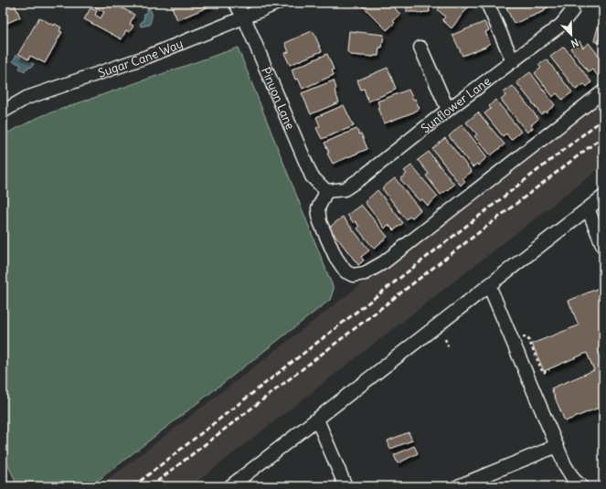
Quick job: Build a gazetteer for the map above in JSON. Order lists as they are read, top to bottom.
{
  "streets": {
    "street": ["Sugar Cane Way", "Pinyon Lane", "Sunflower Lane"]
  },
  "crossings": [
    ["Sugar Cane Way", "Pinyon Lane"],
    ["Pinyon Lane", "Sunflower Lane"]
  ],
  "north": "bottom right"
}
